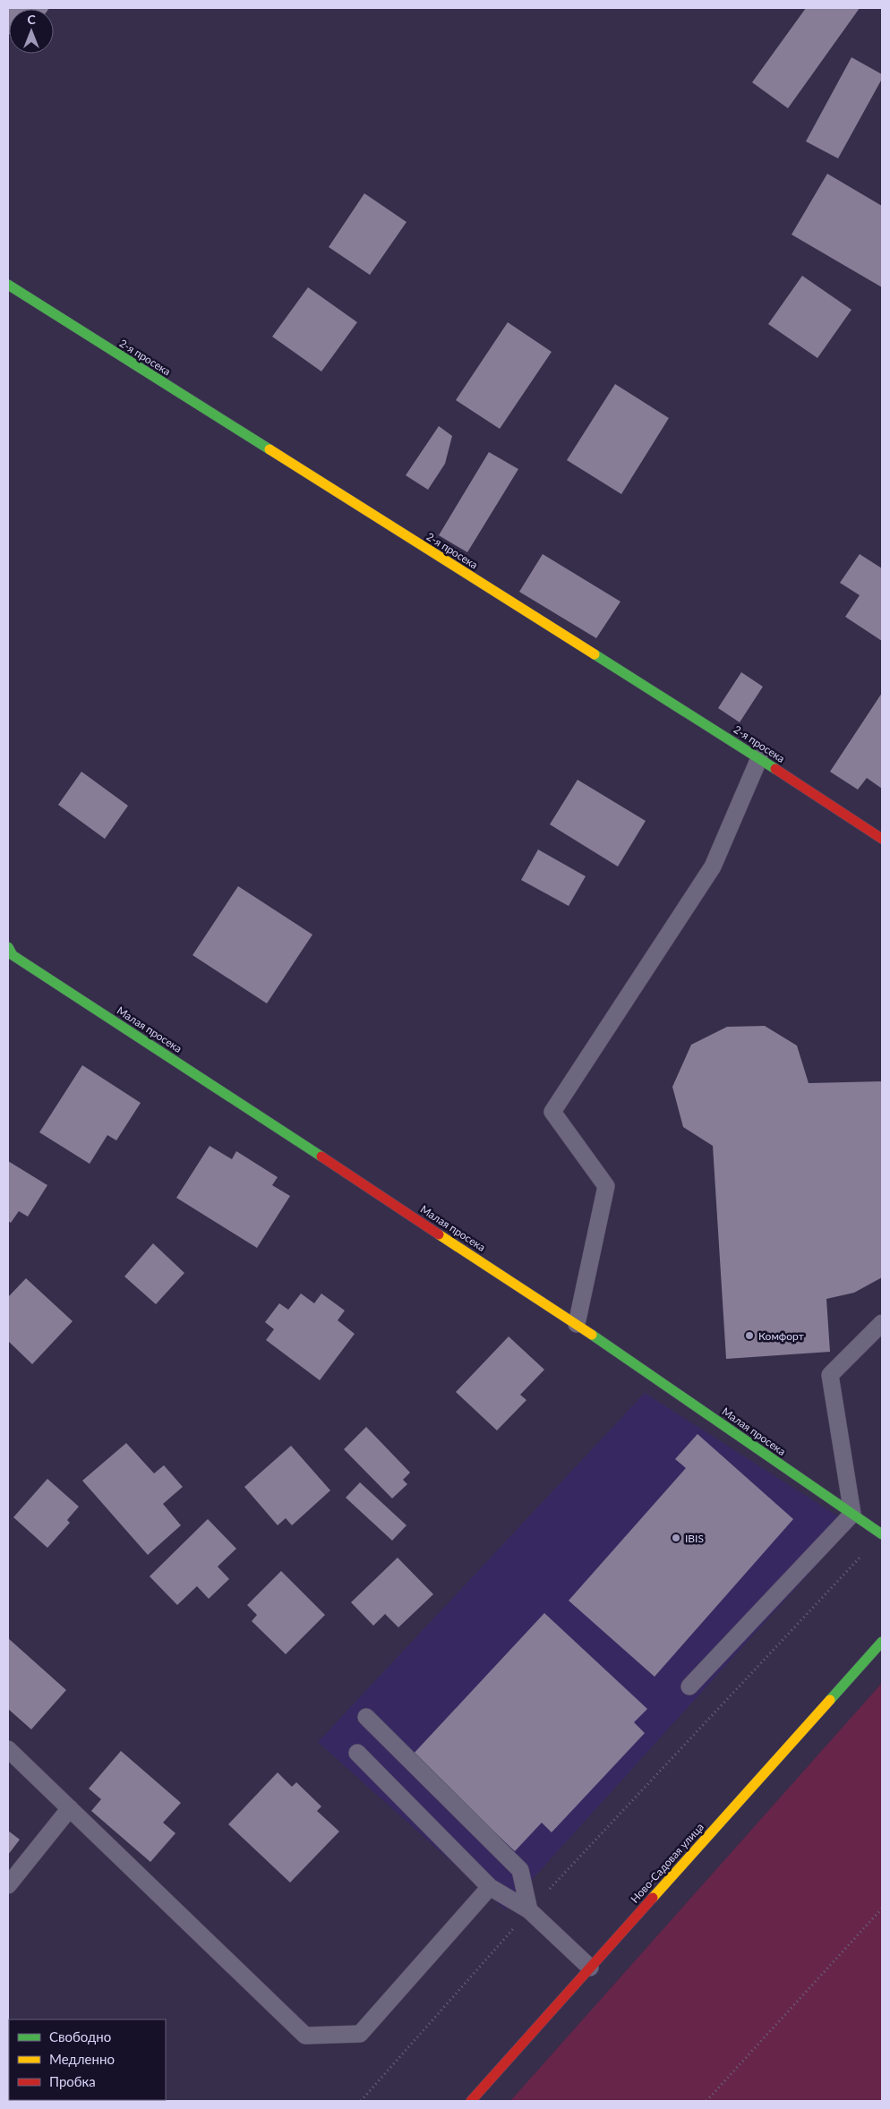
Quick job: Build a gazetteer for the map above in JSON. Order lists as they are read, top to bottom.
{
  "streets": {
    "street": ["2-я просека", "Малая просека", "Ново-Садовая улица"]
  },
  "places": ["Комфорт", "IBIS"],
  "legend": ["Свободно", "Медленно", "Пробка"],
  "north": "top"
}
